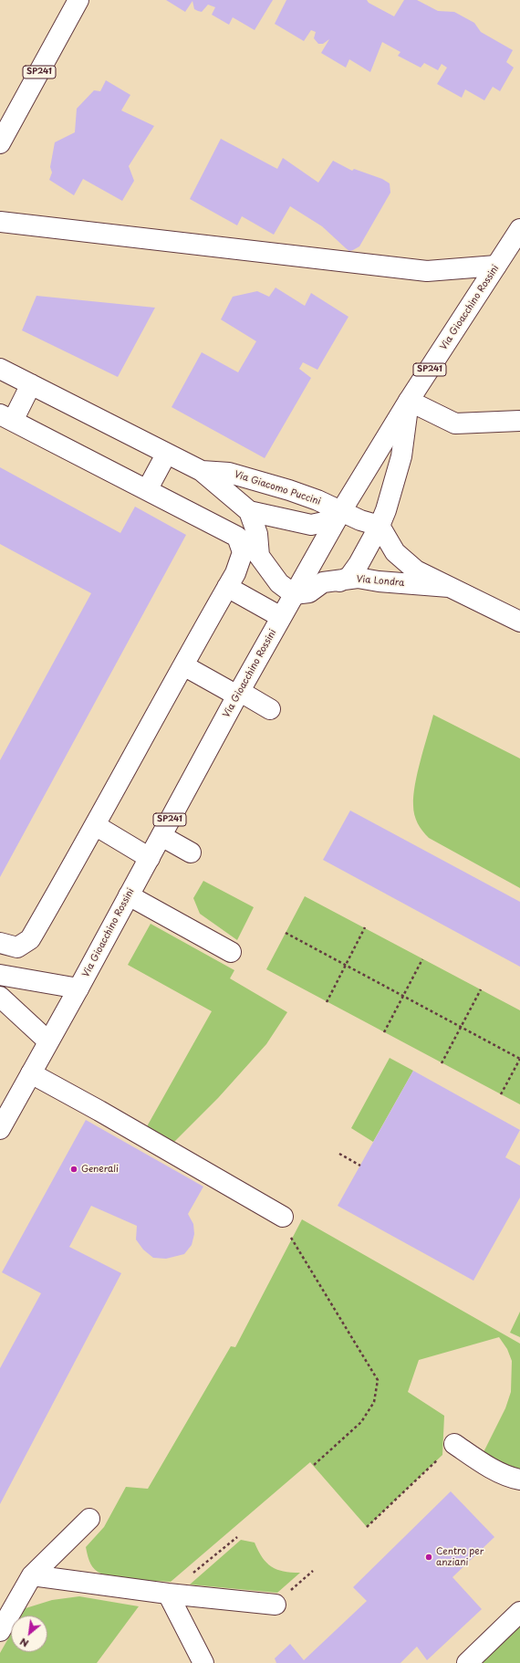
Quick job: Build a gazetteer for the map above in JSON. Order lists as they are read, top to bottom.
{
  "streets": {
    "street": [
      "SP241",
      "Via Gioacchino Rossini",
      "Via Giacomo Puccini",
      "Via Londra"
    ]
  },
  "crossings": [
    ["Via Gioacchino Rossini", "Via Giacomo Puccini"],
    ["Via Gioacchino Rossini", "Via Londra"],
    ["Via Giacomo Puccini", "Via Londra"]
  ],
  "places": ["Generali", "Centro per anziani"],
  "north": "bottom left"
}
